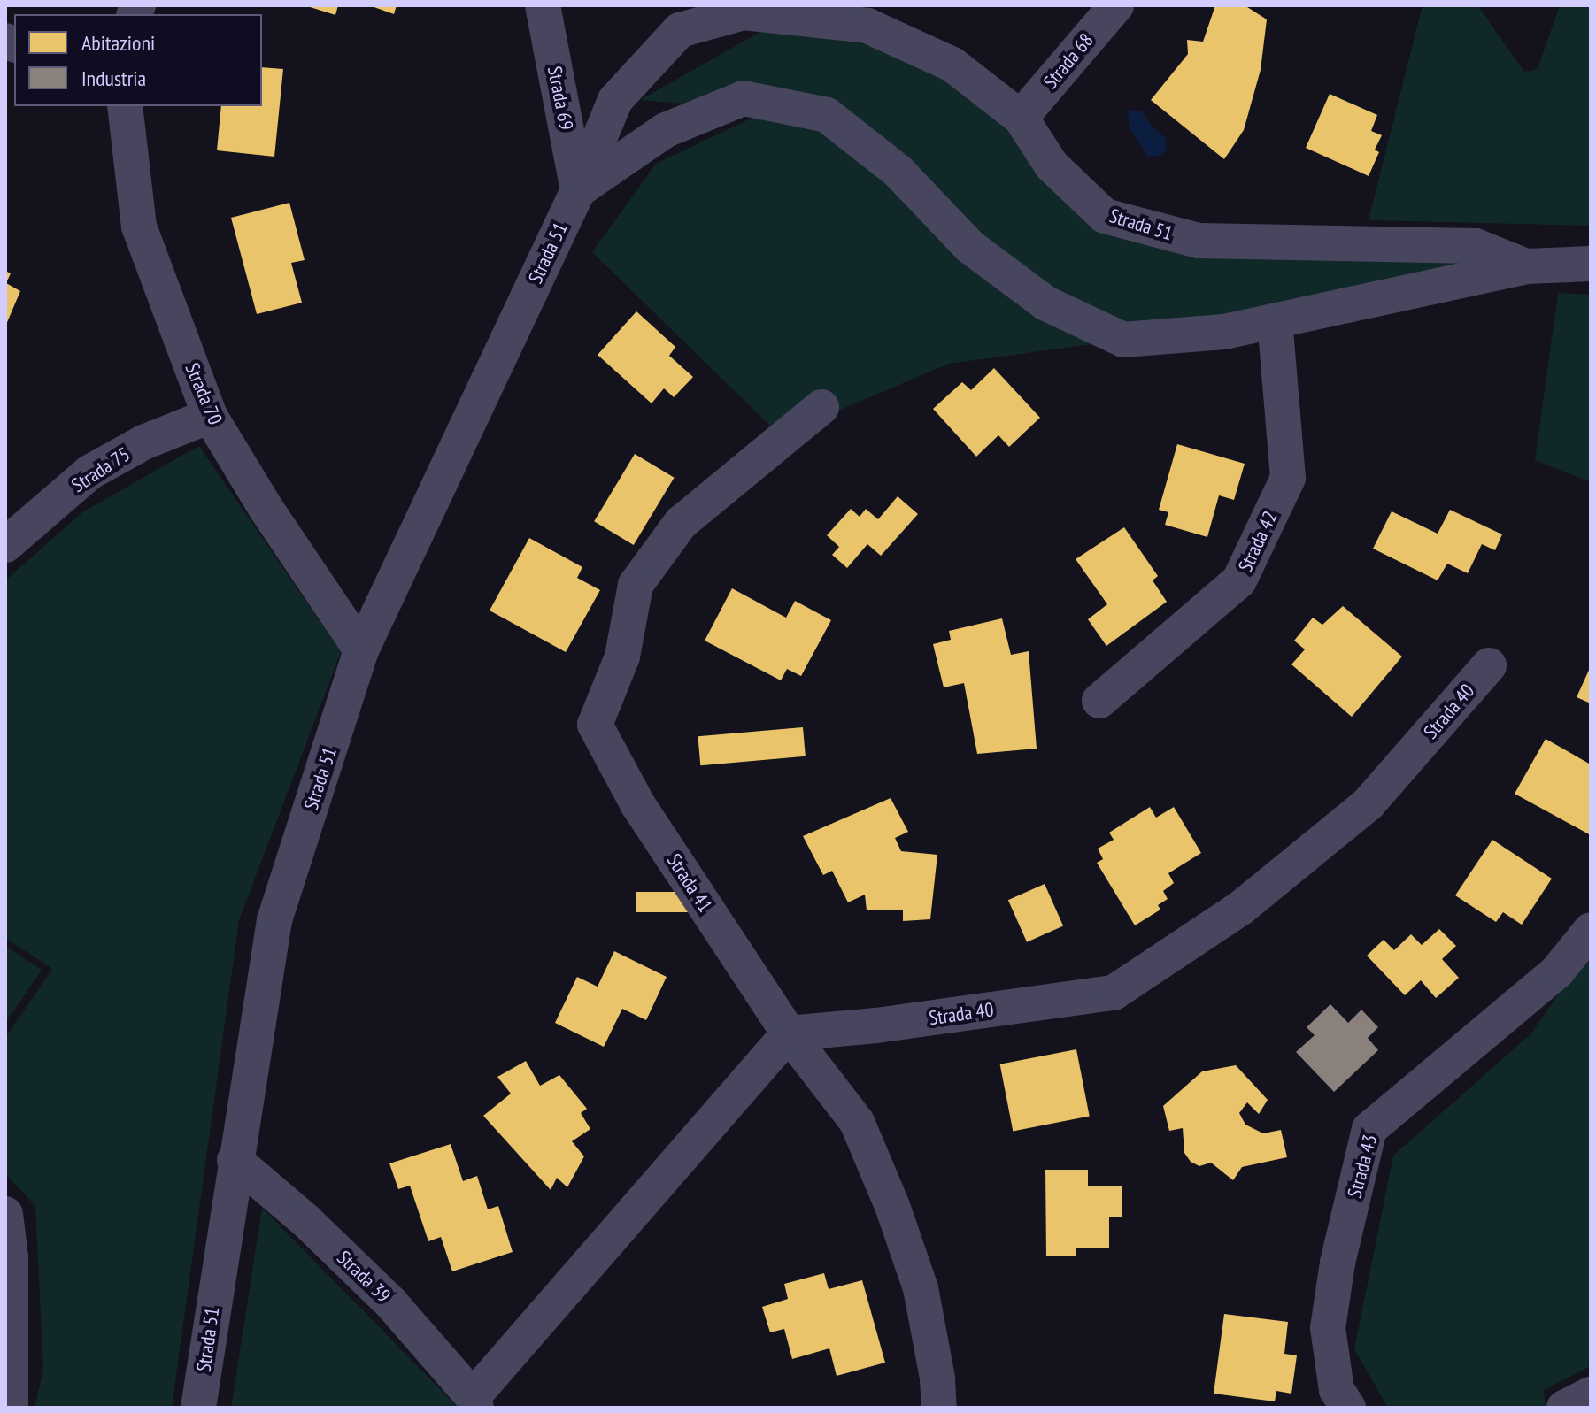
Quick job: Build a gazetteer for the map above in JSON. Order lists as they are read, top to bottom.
{
  "streets": {
    "street": [
      "Strada 68",
      "Strada 69",
      "Strada 51",
      "Strada 70",
      "Strada 75",
      "Strada 42",
      "Strada 40",
      "Strada 41",
      "Strada 43",
      "Strada 39"
    ]
  },
  "crossings": [
    ["Strada 68", "Strada 51"],
    ["Strada 69", "Strada 51"],
    ["Strada 51", "Strada 70"],
    ["Strada 51", "Strada 42"],
    ["Strada 51", "Strada 39"],
    ["Strada 70", "Strada 75"],
    ["Strada 40", "Strada 41"]
  ],
  "legend": ["Abitazioni", "Industria"]
}
